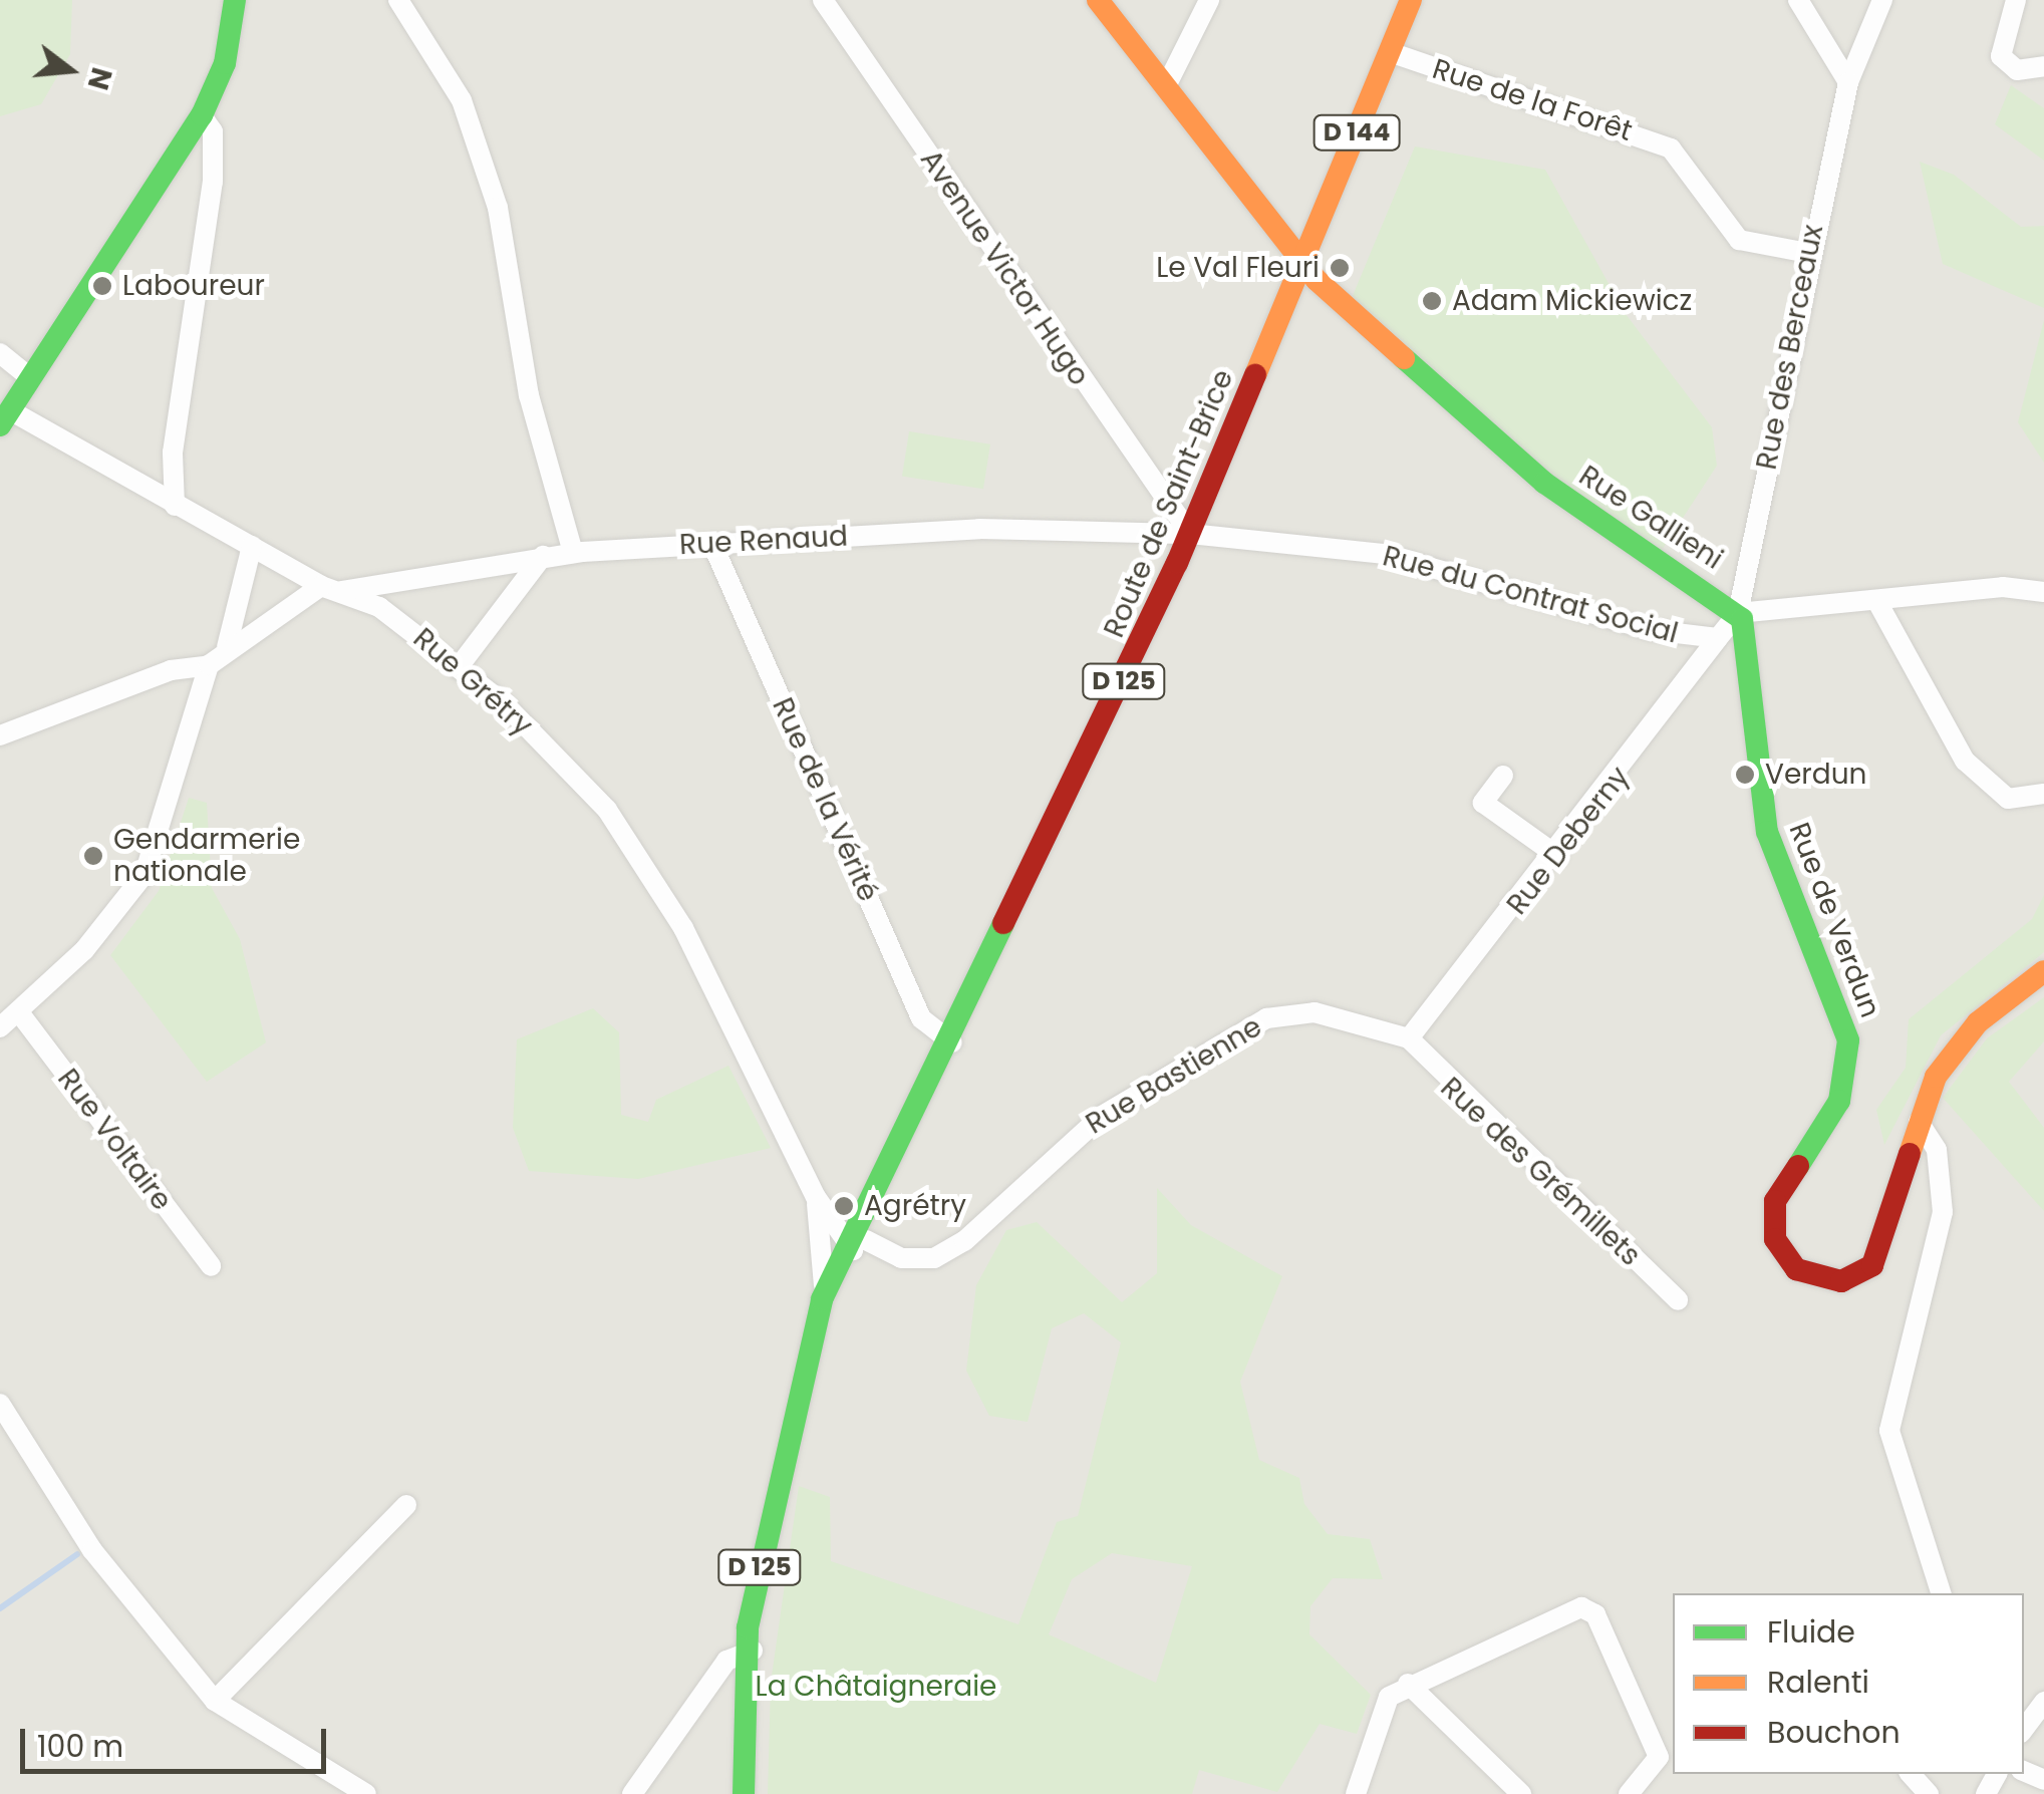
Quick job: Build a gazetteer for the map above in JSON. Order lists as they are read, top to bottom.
{
  "streets": {
    "main road": [
      "D 144",
      "Route de Saint-Brice",
      "Rue Gallieni",
      "D 125",
      "Rue de Verdun"
    ],
    "street": [
      "Rue de la Forêt",
      "Avenue Victor Hugo",
      "Rue des Berceaux",
      "Rue Renaud",
      "Rue du Contrat Social",
      "Rue Grétry",
      "Rue de la Vérité",
      "Rue Deberny",
      "Rue Bastienne",
      "Rue Voltaire",
      "Rue des Grémillets"
    ]
  },
  "crossings": [
    ["Rue de la Forêt", "D 144"],
    ["Rue de la Forêt", "Rue des Berceaux"],
    ["D 144", "Route de Saint-Brice"],
    ["D 144", "Rue Gallieni"],
    ["Avenue Victor Hugo", "Route de Saint-Brice"],
    ["Avenue Victor Hugo", "Rue Renaud"],
    ["Avenue Victor Hugo", "Rue du Contrat Social"],
    ["Rue des Berceaux", "Rue Gallieni"],
    ["Rue des Berceaux", "Rue du Contrat Social"],
    ["Rue des Berceaux", "Rue de Verdun"],
    ["Route de Saint-Brice", "Rue Gallieni"],
    ["Route de Saint-Brice", "Rue Renaud"],
    ["Route de Saint-Brice", "Rue du Contrat Social"],
    ["Route de Saint-Brice", "Rue Grétry"],
    ["Route de Saint-Brice", "Rue de la Vérité"],
    ["Route de Saint-Brice", "Rue Bastienne"],
    ["Rue Gallieni", "Rue du Contrat Social"],
    ["Rue Gallieni", "Rue de Verdun"],
    ["Rue Renaud", "Rue du Contrat Social"],
    ["Rue Renaud", "Rue Grétry"],
    ["Rue Renaud", "Rue de la Vérité"],
    ["Rue du Contrat Social", "Rue Deberny"],
    ["Rue du Contrat Social", "Rue de Verdun"],
    ["Rue Grétry", "Rue Bastienne"],
    ["Rue Deberny", "Rue Bastienne"],
    ["Rue Deberny", "Rue des Grémillets"],
    ["Rue Bastienne", "Rue des Grémillets"]
  ],
  "parks": ["La Châtaigneraie"],
  "places": [
    "Le Val Fleuri",
    "Laboureur",
    "Adam Mickiewicz",
    "Verdun",
    "Gendarmerie nationale",
    "Agrétry"
  ],
  "legend": ["Fluide", "Ralenti", "Bouchon"],
  "scale_bar": "100 m",
  "north": "right"
}
